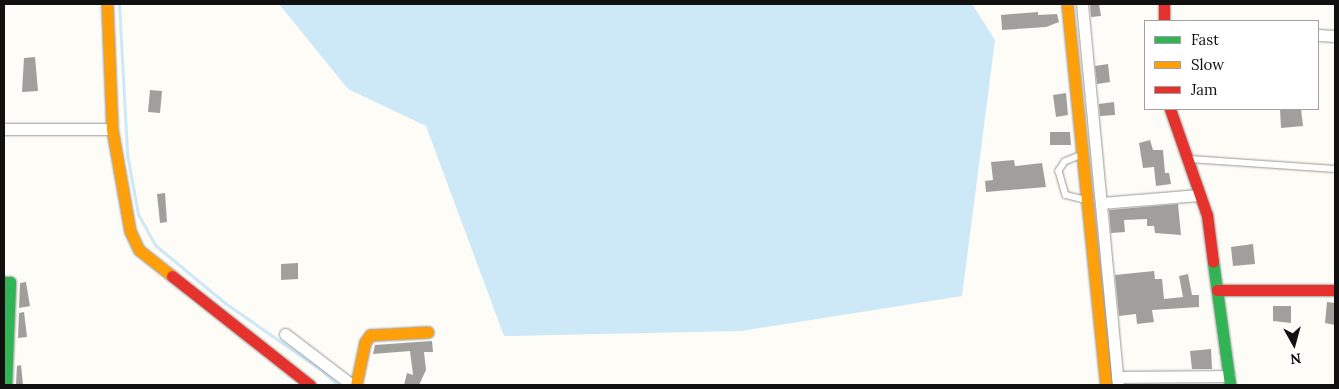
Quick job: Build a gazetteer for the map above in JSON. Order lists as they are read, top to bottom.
{
  "legend": ["Fast", "Slow", "Jam"],
  "north": "bottom"
}
